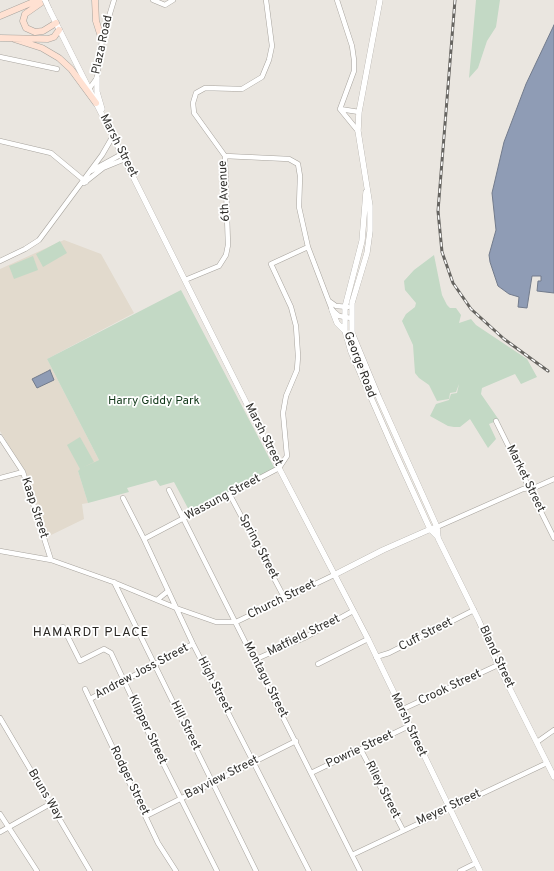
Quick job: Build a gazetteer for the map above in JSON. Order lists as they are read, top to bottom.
{
  "streets": {
    "street": [
      "Plaza Road",
      "Marsh Street",
      "6th Avenue",
      "George Road",
      "Market Street",
      "Wassung Street",
      "Kaap Street",
      "Spring Street",
      "Church Street",
      "Cuff Street",
      "Matfield Street",
      "Bland Street",
      "Andrew Joss Street",
      "Montagu Street",
      "High Street",
      "Crook Street",
      "Hill Street",
      "Klipper Street",
      "Powrie Street",
      "Bayview Street",
      "Rodger Street",
      "Riley Street",
      "Bruns Way",
      "Meyer Street"
    ]
  },
  "crossings": [
    ["Plaza Road", "Marsh Street"],
    ["Marsh Street", "6th Avenue"],
    ["Marsh Street", "Wassung Street"],
    ["Marsh Street", "Church Street"],
    ["Marsh Street", "Cuff Street"],
    ["Marsh Street", "Matfield Street"],
    ["Marsh Street", "Crook Street"],
    ["Marsh Street", "Powrie Street"],
    ["Marsh Street", "Meyer Street"],
    ["George Road", "Church Street"],
    ["George Road", "Bland Street"],
    ["Market Street", "Church Street"],
    ["Wassung Street", "Spring Street"],
    ["Wassung Street", "Montagu Street"],
    ["Wassung Street", "High Street"],
    ["Kaap Street", "Church Street"],
    ["Spring Street", "Church Street"],
    ["Church Street", "Bland Street"],
    ["Church Street", "Montagu Street"],
    ["Church Street", "High Street"],
    ["Church Street", "Hill Street"],
    ["Cuff Street", "Bland Street"],
    ["Matfield Street", "Montagu Street"],
    ["Bland Street", "Crook Street"],
    ["Bland Street", "Meyer Street"],
    ["Andrew Joss Street", "High Street"],
    ["Andrew Joss Street", "Hill Street"],
    ["Andrew Joss Street", "Klipper Street"],
    ["Andrew Joss Street", "Rodger Street"],
    ["Montagu Street", "Powrie Street"],
    ["Montagu Street", "Bayview Street"],
    ["Montagu Street", "Meyer Street"],
    ["High Street", "Bayview Street"],
    ["Hill Street", "Bayview Street"],
    ["Klipper Street", "Bayview Street"],
    ["Powrie Street", "Riley Street"],
    ["Bayview Street", "Rodger Street"],
    ["Riley Street", "Meyer Street"]
  ],
  "districts": ["HAMARDT PLACE"],
  "parks": ["Harry Giddy Park"]
}
